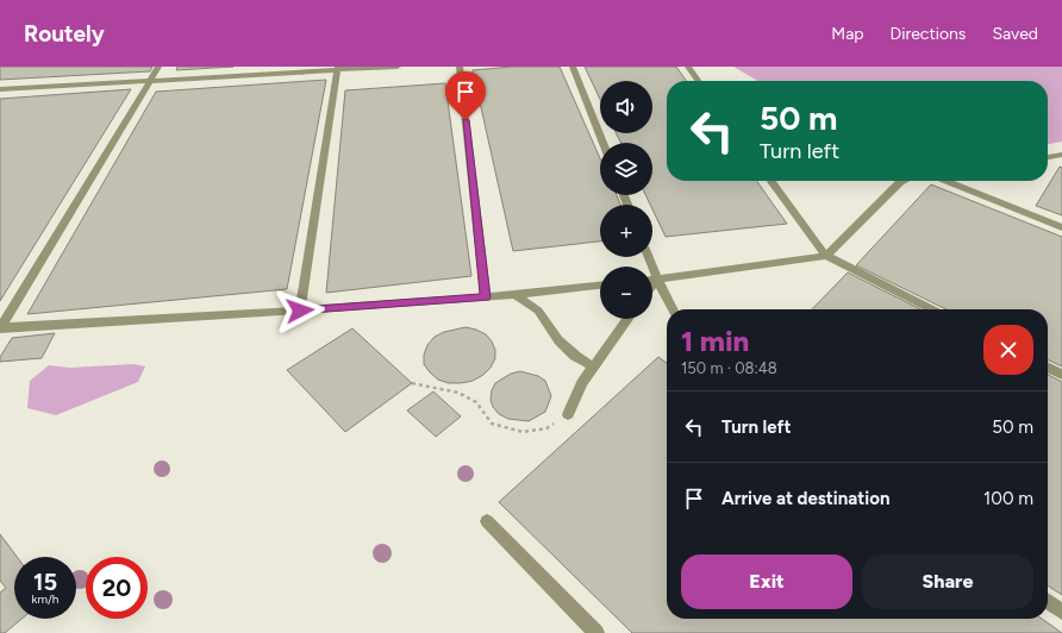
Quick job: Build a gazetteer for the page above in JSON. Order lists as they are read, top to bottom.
{
  "page": {
    "header": "Routely",
    "nav": ["Map", "Directions", "Saved"],
    "map_buttons": ["+", "−"],
    "turn": ["50 m", "Turn left"],
    "heading": ["1 min", "150 m · 08:48"],
    "list": [
      {
        "name": "Turn left",
        "value": "50 m"
      },
      {
        "name": "Arrive at destination",
        "value": "100 m"
      }
    ],
    "buttons": ["Exit", "Share"],
    "speed": "15 km/h",
    "limit": "20"
  }
}
